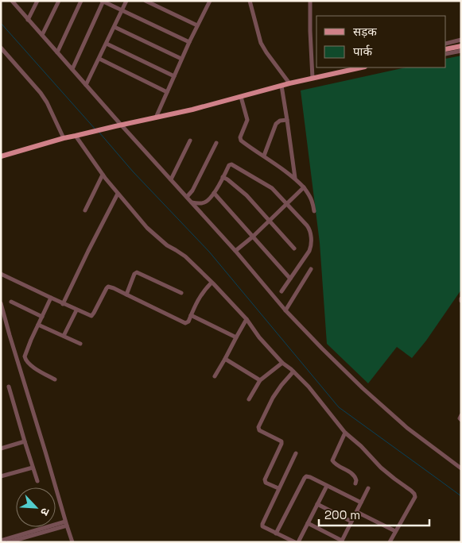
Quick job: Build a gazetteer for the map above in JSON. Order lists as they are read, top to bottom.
{
  "legend": ["सड़क", "पार्क"],
  "scale_bar": "200 m",
  "north": "bottom right"
}
